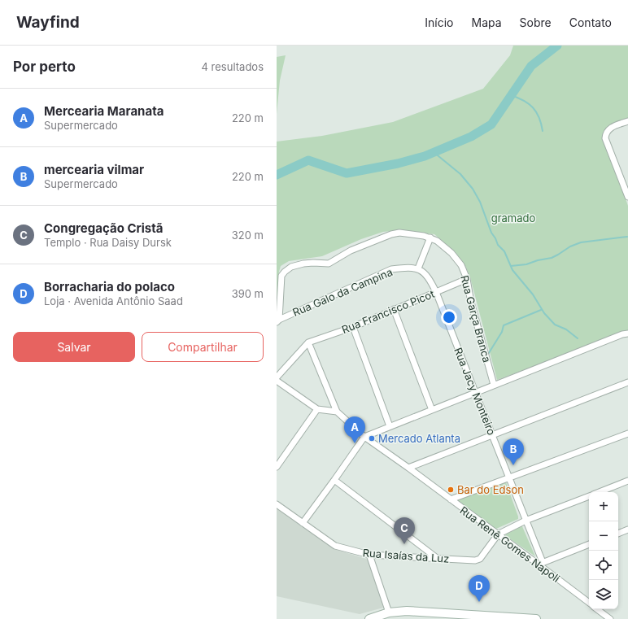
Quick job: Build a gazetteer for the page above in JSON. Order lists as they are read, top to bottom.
{
  "streets": {
    "street": [
      "Rua Galo da Campina",
      "Rua Francisco Picot",
      "Rua Garça Branca",
      "Rua Jacy Monteiro",
      "Rua Renê Gomes Napoli",
      "Rua Isaías da Luz"
    ]
  },
  "crossings": [
    ["Rua Galo da Campina", "Rua Garça Branca"],
    ["Rua Francisco Picot", "Rua Garça Branca"],
    ["Rua Francisco Picot", "Rua Jacy Monteiro"],
    ["Rua Francisco Picot", "Rua Renê Gomes Napoli"],
    ["Rua Jacy Monteiro", "Rua Renê Gomes Napoli"],
    ["Rua Renê Gomes Napoli", "Rua Isaías da Luz"]
  ],
  "parks": ["gramado"],
  "places": ["Mercado Atlanta", "Bar do Edson"],
  "page": {
    "header": "Wayfind",
    "nav": [
      "Início",
      "Mapa",
      "Sobre",
      "Contato"
    ],
    "heading": ["Por perto", "4 resultados"],
    "list": [
      {
        "mark": "A",
        "name": "Mercearia Maranata",
        "note": "Supermercado",
        "value": "220 m"
      },
      {
        "mark": "B",
        "name": "mercearia vilmar",
        "note": "Supermercado",
        "value": "220 m"
      },
      {
        "mark": "C",
        "name": "Congregação Cristã",
        "note": "Templo · Rua Daisy Dursk",
        "value": "320 m"
      },
      {
        "mark": "D",
        "name": "Borracharia do polaco",
        "note": "Loja · Avenida Antônio Saad",
        "value": "390 m"
      }
    ],
    "buttons": ["Salvar", "Compartilhar"],
    "pins": [
      "A",
      "B",
      "C",
      "D"
    ],
    "map_buttons": ["+", "−"]
  }
}
